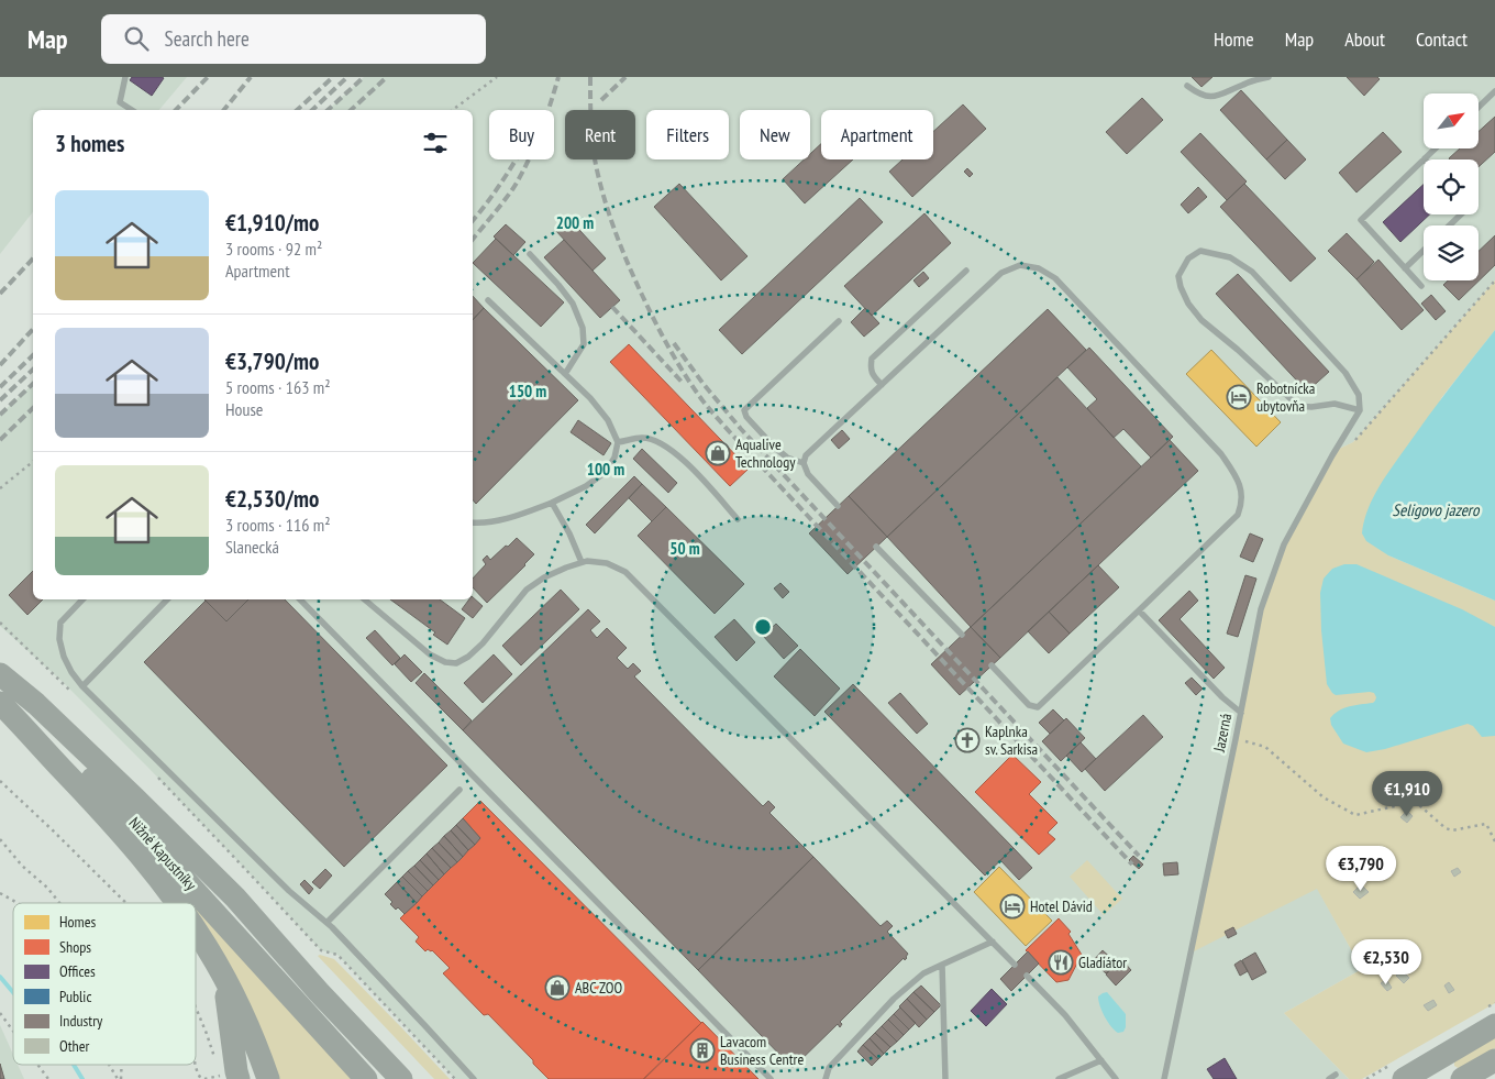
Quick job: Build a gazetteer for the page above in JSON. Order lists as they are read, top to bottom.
{
  "streets": {
    "highway": ["Nižné Kapustníky"],
    "lane": ["Jazerná"]
  },
  "water": ["Seligovo jazero"],
  "places": {
    "hotel": ["Robotnícka ubytovňa", "Hotel Dávid"],
    "shop": ["Aqualive Technology", "ABC ZOO"],
    "church": ["Kaplnka sv. Sarkisa"],
    "restaurant": ["Gladiátor"],
    "building": ["Lavacom Business Centre"]
  },
  "legend": [
    "Homes",
    "Shops",
    "Offices",
    "Public",
    "Industry",
    "Other"
  ],
  "north": "top right",
  "page": {
    "header": "Map",
    "search": "Search here",
    "nav": [
      "Home",
      "Map",
      "About",
      "Contact"
    ],
    "chip": [
      "Buy",
      "Rent",
      "Filters",
      "New",
      "Apartment"
    ],
    "heading": "3 homes",
    "list": [
      {
        "name": "€1,910/mo",
        "note": "3 rooms · 92 m² · Apartment"
      },
      {
        "name": "€3,790/mo",
        "note": "5 rooms · 163 m² · House"
      },
      {
        "name": "€2,530/mo",
        "note": "3 rooms · 116 m² · Slanecká"
      }
    ],
    "price": ["€1,910", "€3,790", "€2,530"]
  },
  "rings": [
    "200 m",
    "150 m",
    "100 m",
    "50 m"
  ]
}
